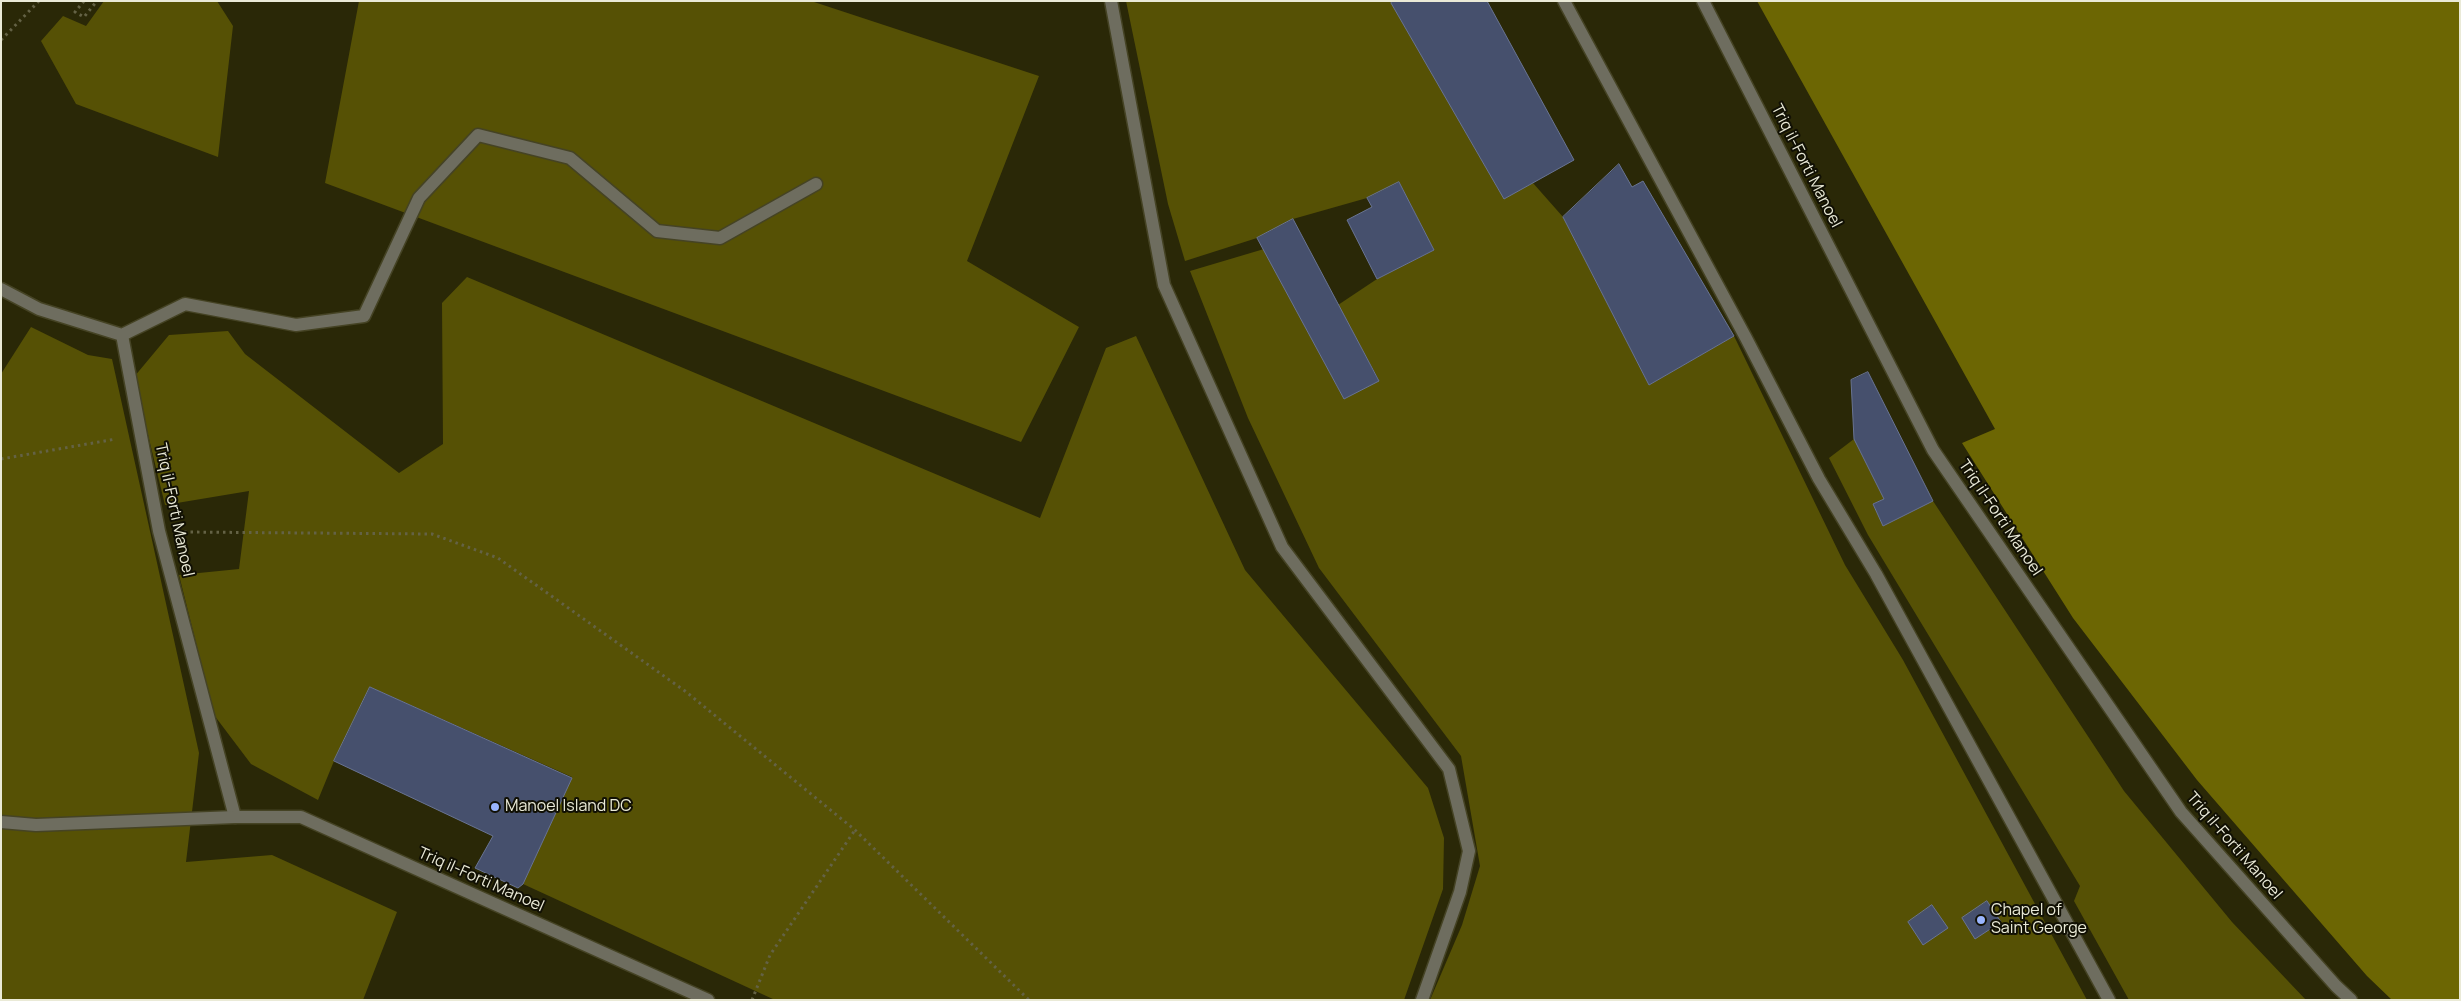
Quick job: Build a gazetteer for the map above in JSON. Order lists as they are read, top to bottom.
{
  "streets": {
    "street": ["Triq il-Forti Manoel"]
  },
  "places": ["Manoel Island DC", "Chapel of Saint George"]
}
